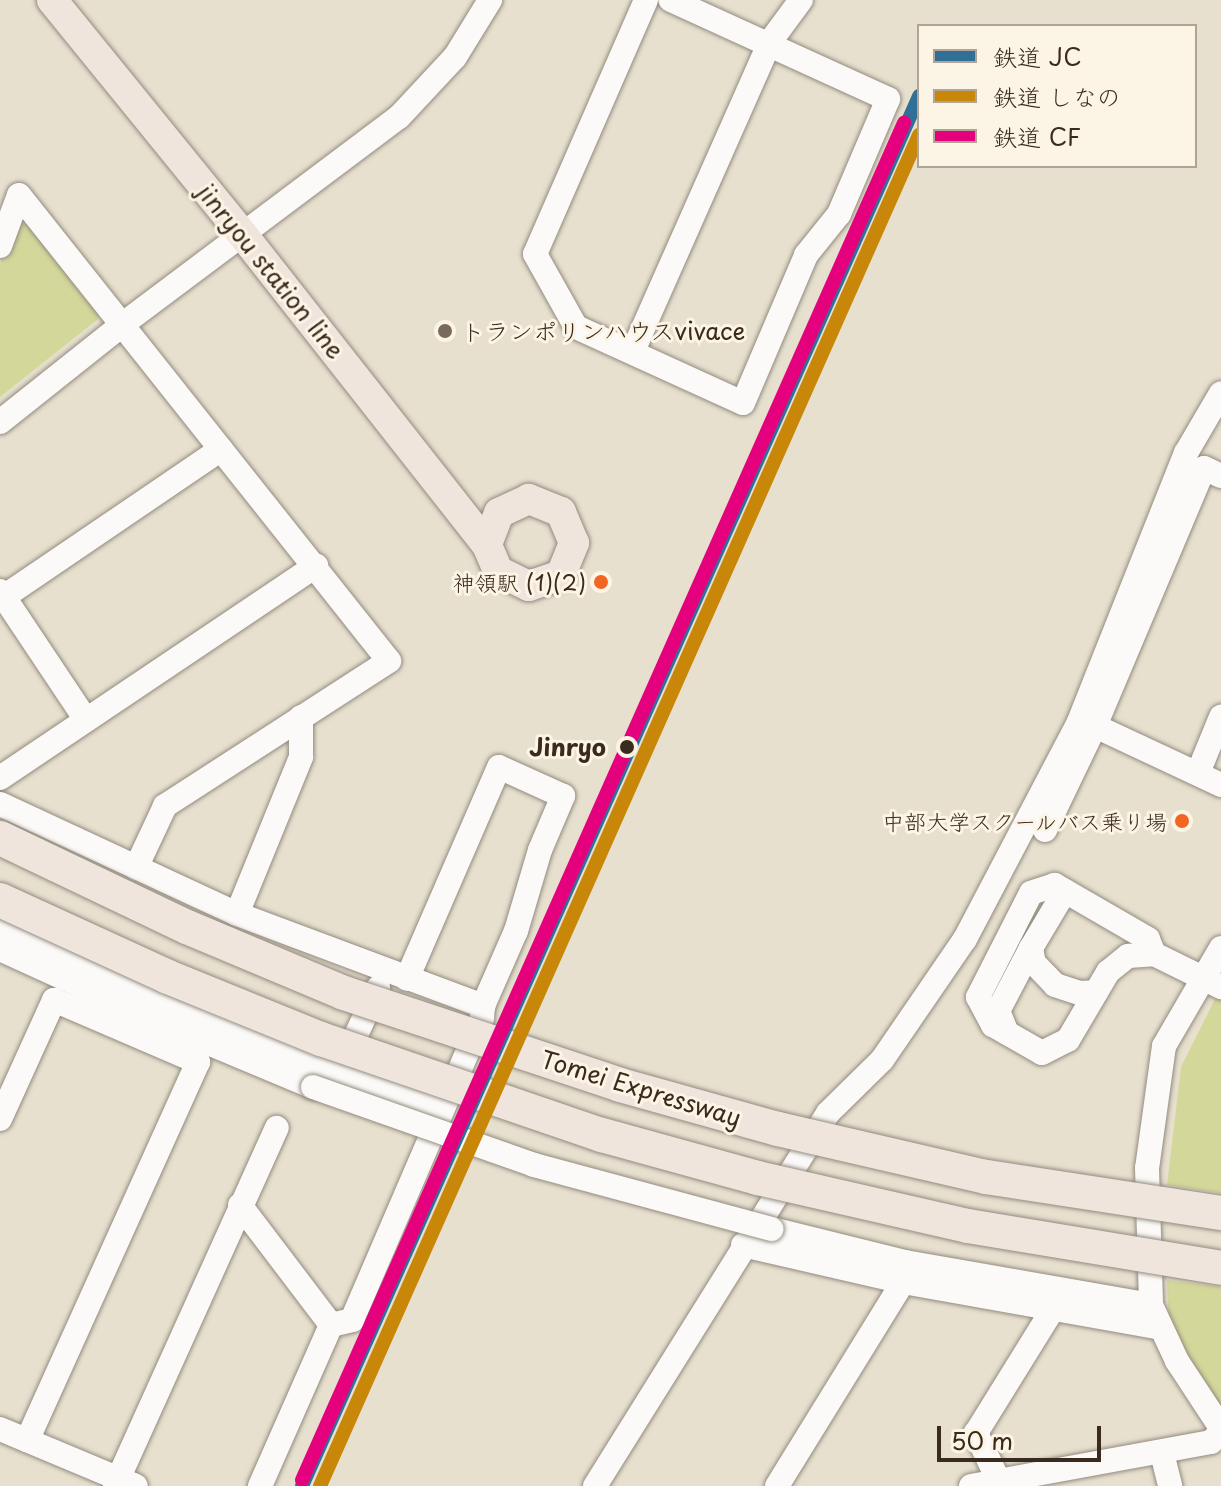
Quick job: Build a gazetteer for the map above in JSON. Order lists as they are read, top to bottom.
{
  "streets": {
    "highway": ["Tomei Expressway"],
    "main road": ["jinryou station line"]
  },
  "places": [
    "トランポリンハウスvivace",
    "神領駅 (1)(2)",
    "Jinryo",
    "中部大学スクールバス乗り場"
  ],
  "lines": ["rail line JC", "rail line CF", "rail line しなの"],
  "legend": ["鉄道 JC", "鉄道 しなの", "鉄道 CF"],
  "scale_bar": "50 m"
}
